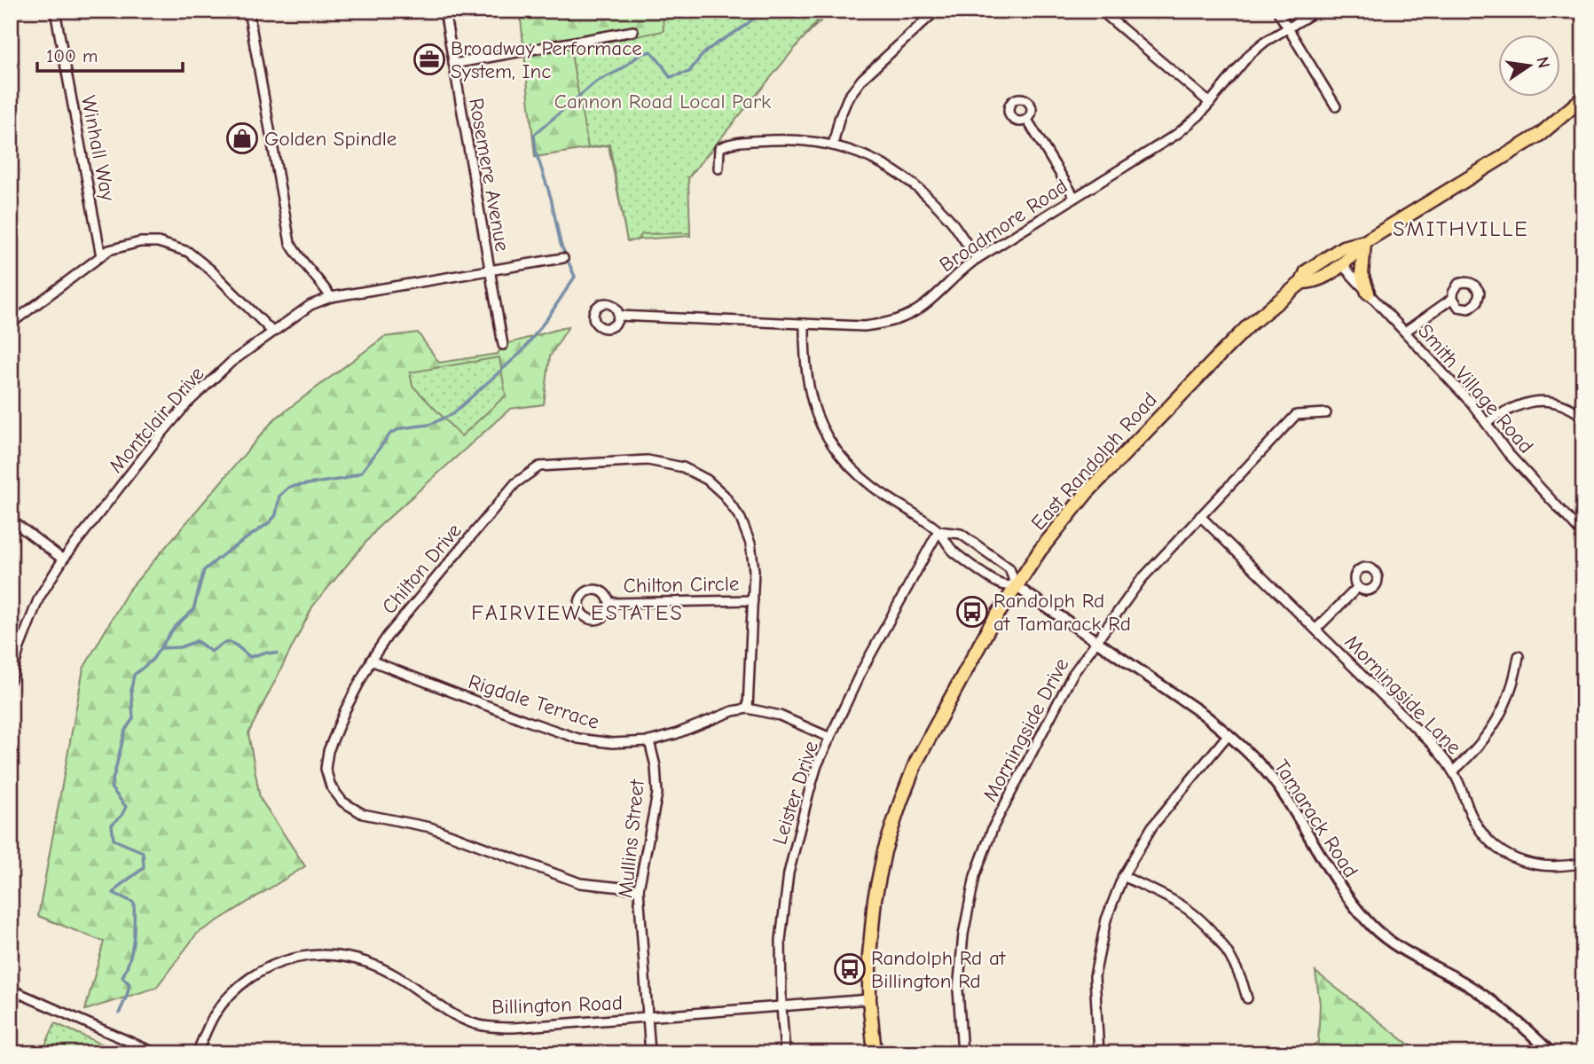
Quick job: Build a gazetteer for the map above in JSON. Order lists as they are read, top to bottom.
{
  "streets": {
    "main road": ["East Randolph Road"],
    "street": [
      "Winhall Way",
      "Rosemere Avenue",
      "Broadmore Road",
      "Smith Village Road",
      "Montclair Drive",
      "Chilton Drive",
      "Chilton Circle",
      "Morningside Lane",
      "Rigdale Terrace",
      "Morningside Drive",
      "Leister Drive",
      "Tamarack Road",
      "Mullins Street",
      "Billington Road"
    ]
  },
  "crossings": [
    ["Rosemere Avenue", "Montclair Drive"],
    ["Broadmore Road", "Tamarack Road"],
    ["Smith Village Road", "East Randolph Road"],
    ["East Randolph Road", "Tamarack Road"],
    ["East Randolph Road", "Billington Road"],
    ["Chilton Drive", "Chilton Circle"],
    ["Chilton Drive", "Rigdale Terrace"],
    ["Chilton Drive", "Mullins Street"],
    ["Morningside Lane", "Morningside Drive"],
    ["Rigdale Terrace", "Leister Drive"],
    ["Rigdale Terrace", "Mullins Street"],
    ["Morningside Drive", "Tamarack Road"],
    ["Leister Drive", "Tamarack Road"],
    ["Leister Drive", "Billington Road"],
    ["Mullins Street", "Billington Road"]
  ],
  "districts": ["SMITHVILLE", "FAIRVIEW ESTATES"],
  "parks": ["Cannon Road Local Park"],
  "places": {
    "office": ["Broadway Performace System, Inc"],
    "shop": ["Golden Spindle"],
    "bus stop": ["Randolph Rd at Tamarack Rd", "Randolph Rd at Billington Rd"]
  },
  "scale_bar": "100 m",
  "north": "right"
}
